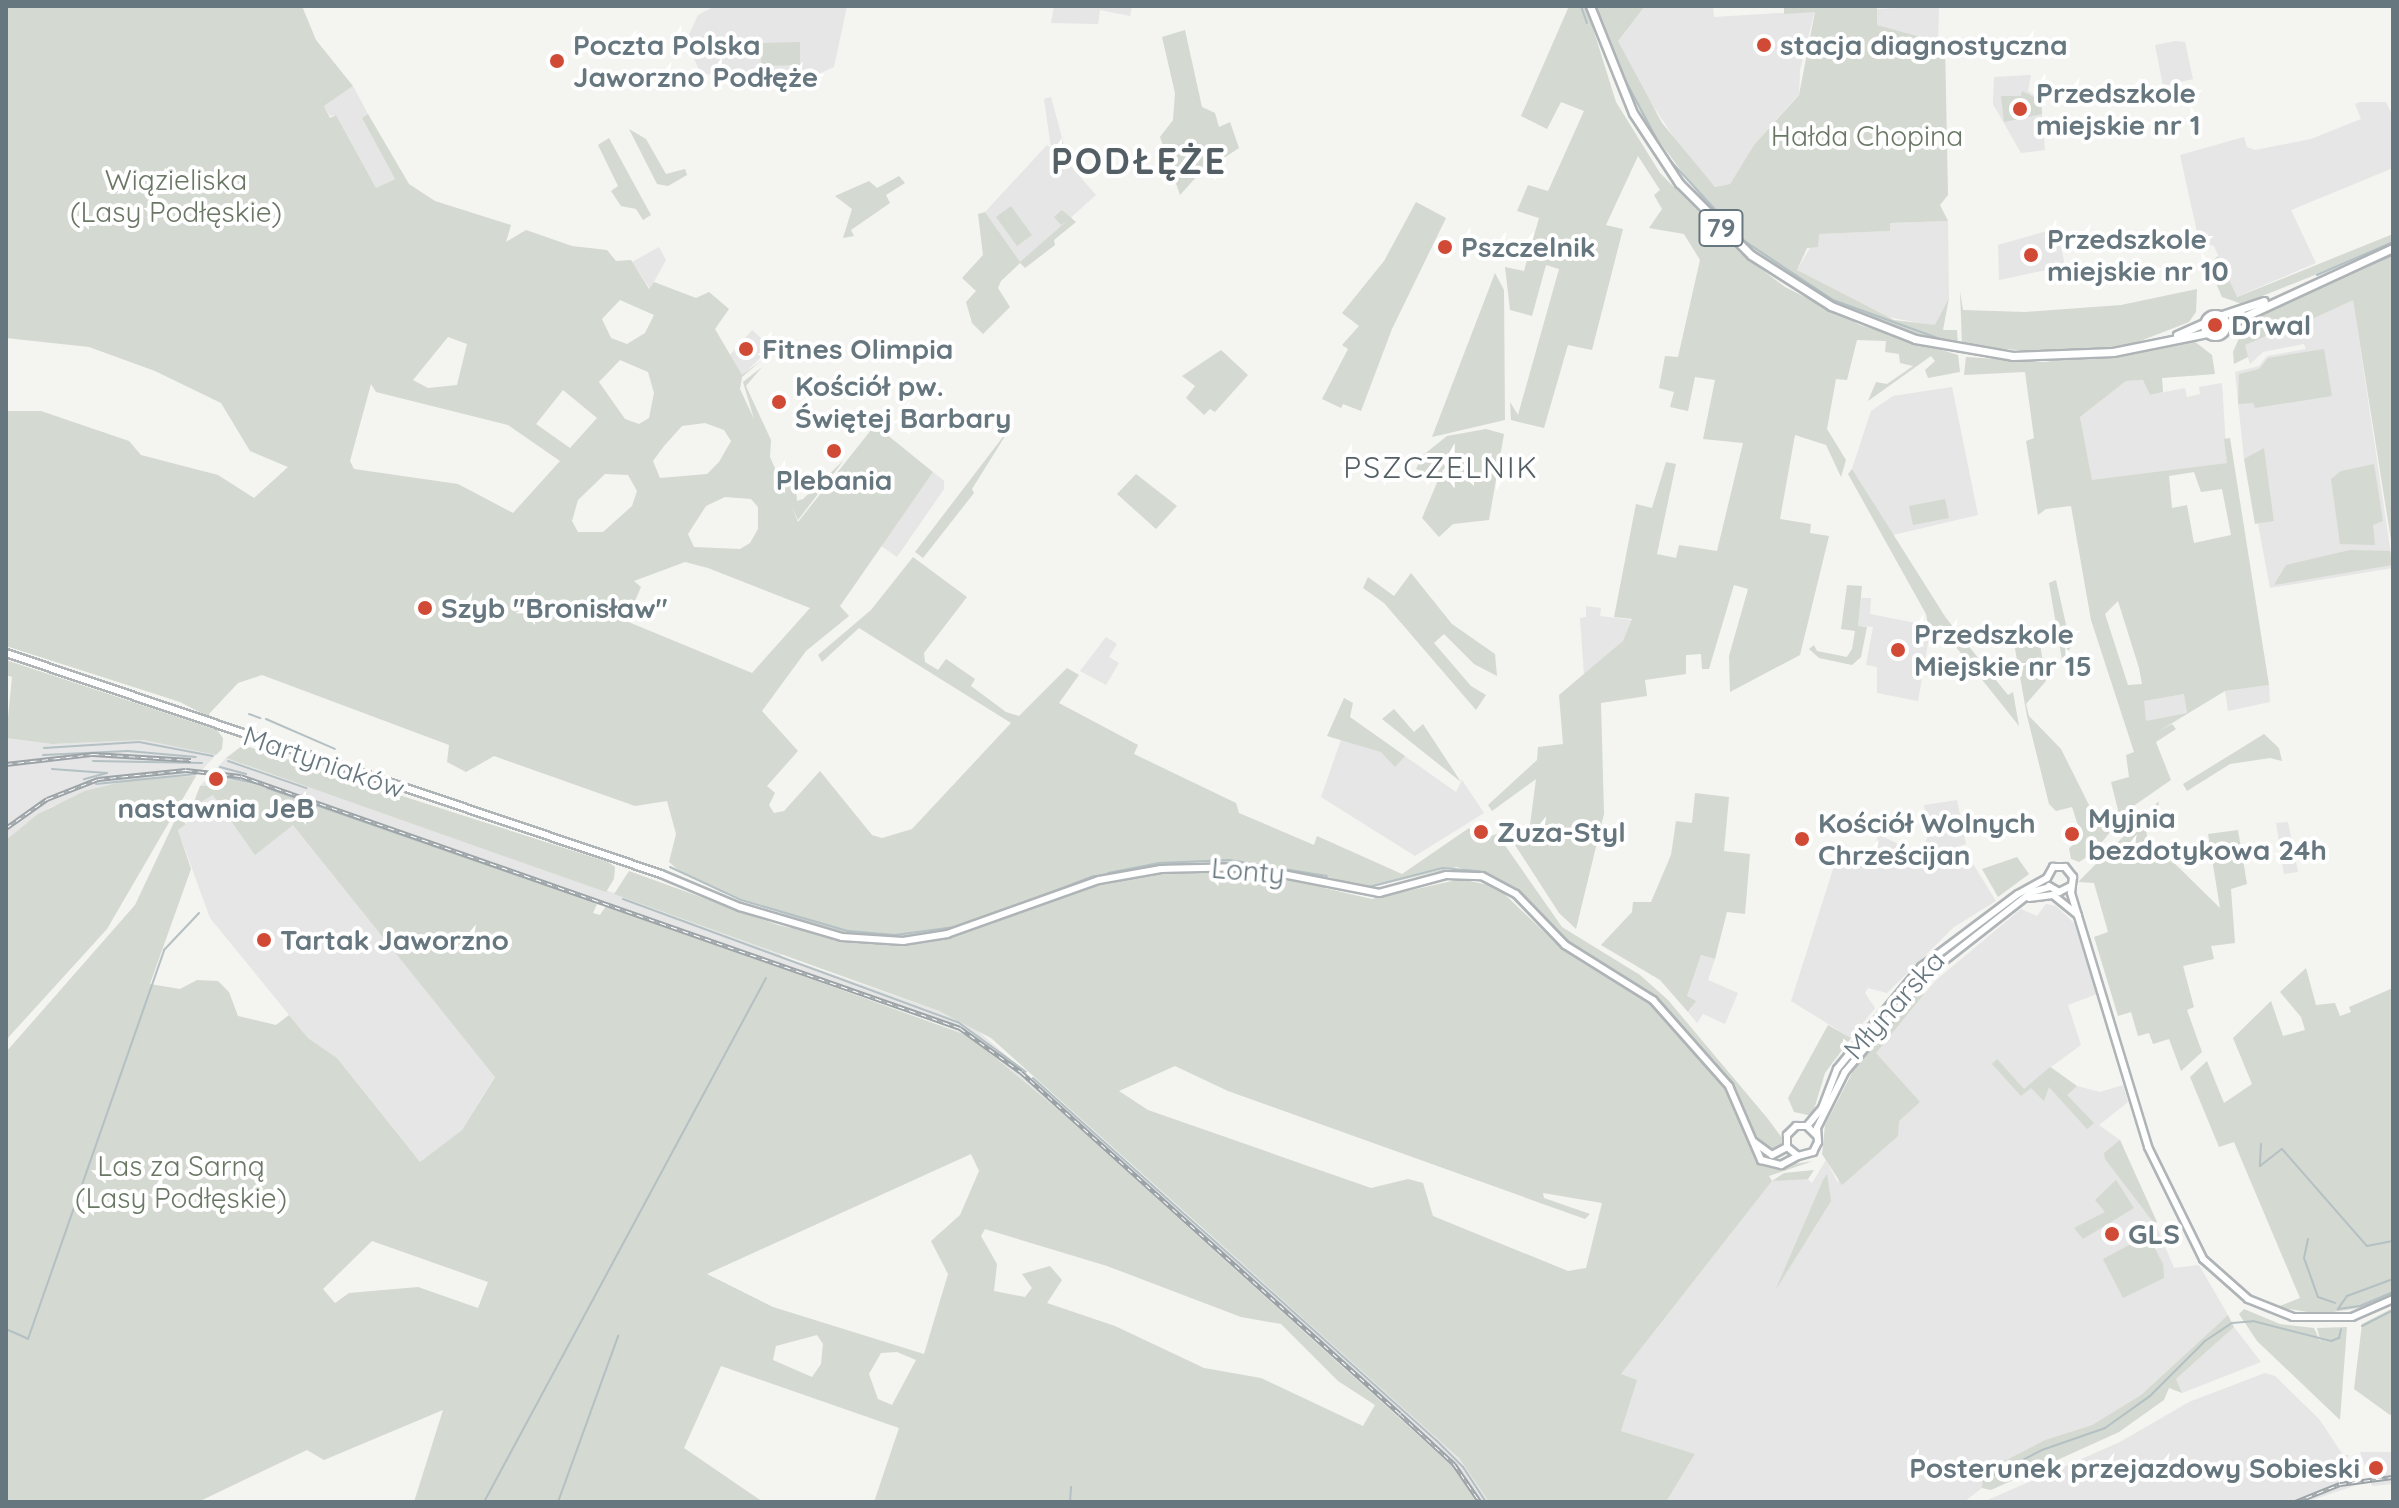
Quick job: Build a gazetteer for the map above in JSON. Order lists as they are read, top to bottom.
{
  "streets": {
    "main road": [
      "79",
      "Martyniaków",
      "Lonty",
      "Młynarska"
    ]
  },
  "crossings": [
    ["Martyniaków", "Lonty"]
  ],
  "districts": ["PODŁĘŻE", "PSZCZELNIK"],
  "parks": ["Hałda Chopina", "Wiązieliska (Lasy Podłęskie)", "Las za Sarną (Lasy Podłęskie)"],
  "places": [
    "stacja diagnostyczna",
    "Poczta Polska Jaworzno Podłęże",
    "Przedszkole miejskie nr 1",
    "Pszczelnik",
    "Przedszkole miejskie nr 10",
    "Drwal",
    "Fitnes Olimpia",
    "Kościół pw. Świętej Barbary",
    "Plebania",
    "Szyb \"Bronisław\"",
    "Przedszkole Miejskie nr 15",
    "nastawnia JeB",
    "Zuza-Styl",
    "Myjnia bezdotykowa 24h",
    "Kościół Wolnych Chrześcijan",
    "Tartak Jaworzno",
    "GLS",
    "Posterunek przejazdowy Sobieski"
  ]
}
